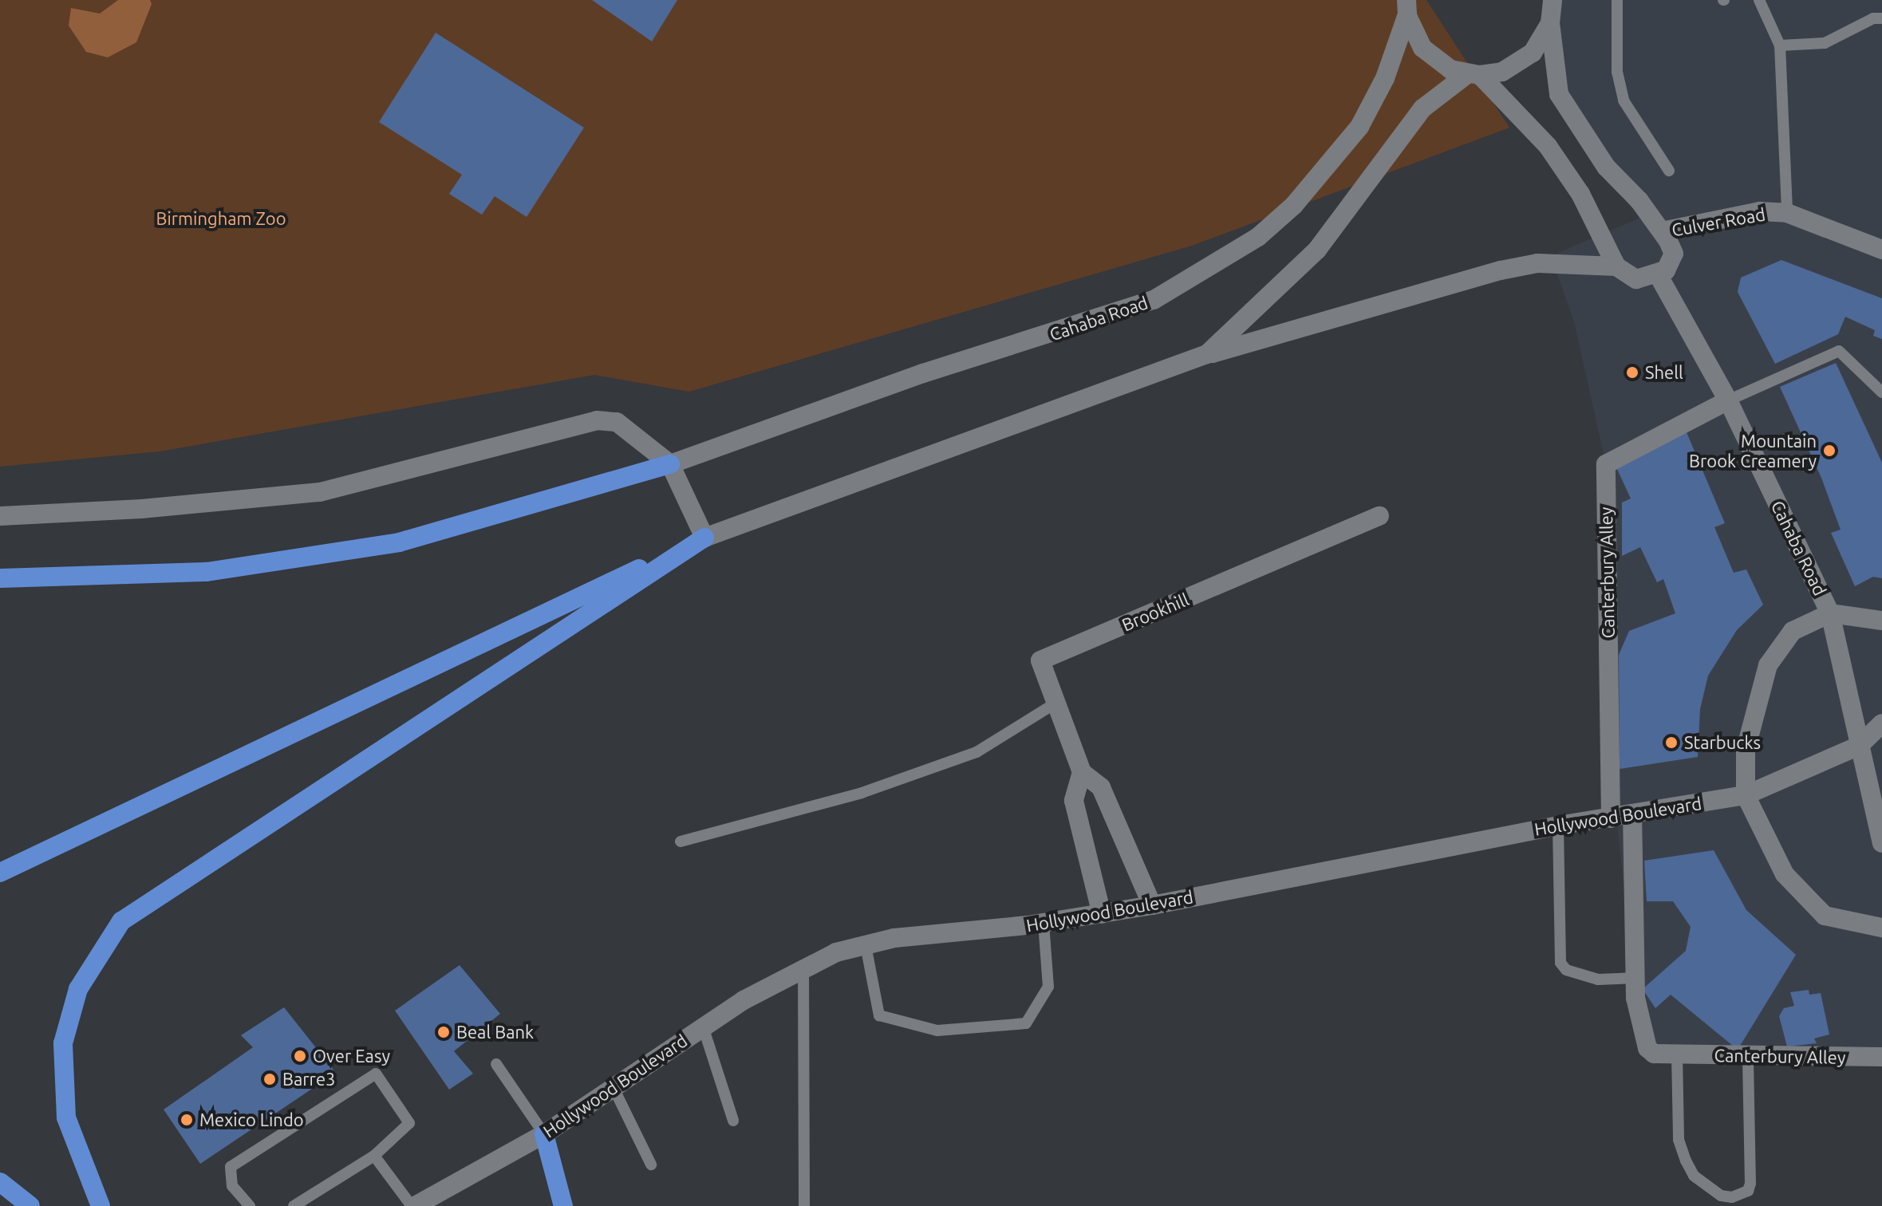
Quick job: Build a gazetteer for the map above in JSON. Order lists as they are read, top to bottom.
{
  "streets": {
    "street": [
      "Culver Road",
      "Cahaba Road",
      "Canterbury Alley",
      "Brookhill",
      "Hollywood Boulevard"
    ]
  },
  "crossings": [
    ["Cahaba Road", "Canterbury Alley"],
    ["Cahaba Road", "Hollywood Boulevard"],
    ["Canterbury Alley", "Hollywood Boulevard"],
    ["Brookhill", "Hollywood Boulevard"]
  ],
  "parks": ["Birmingham Zoo"],
  "places": [
    "Shell",
    "Mountain Brook Creamery",
    "Starbucks",
    "Beal Bank",
    "Over Easy",
    "Barre3",
    "Mexico Lindo"
  ]
}
